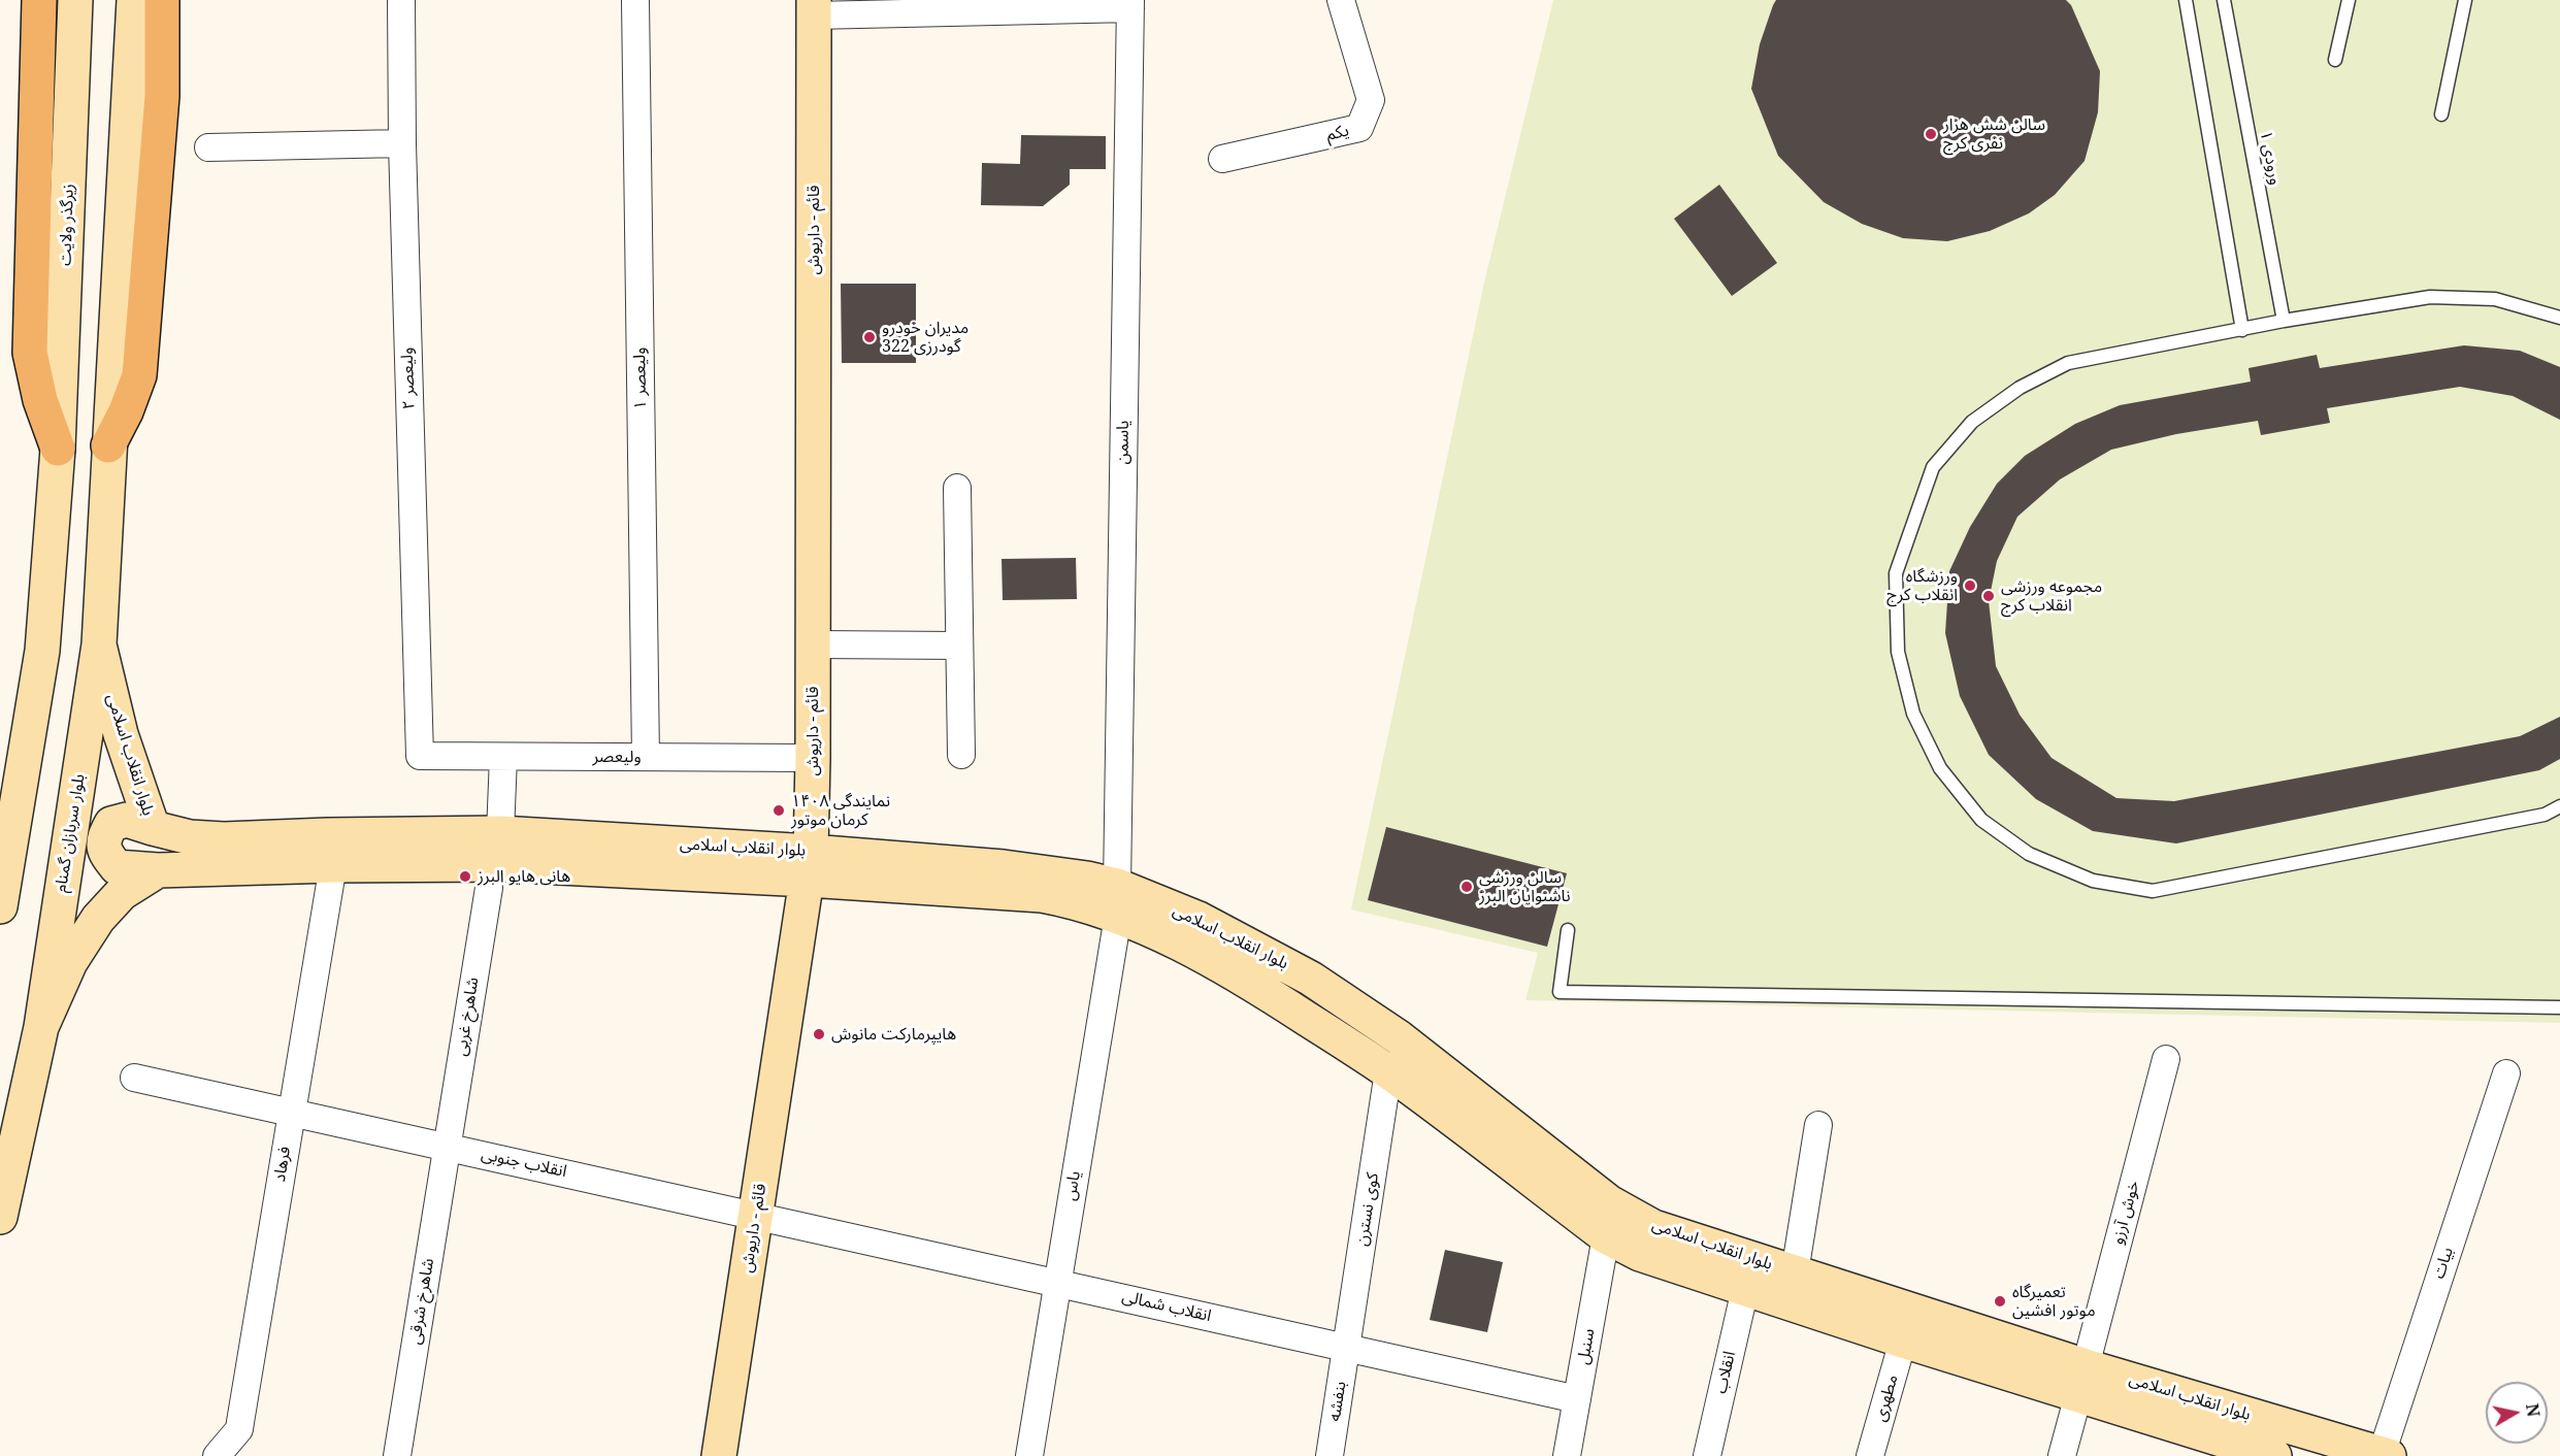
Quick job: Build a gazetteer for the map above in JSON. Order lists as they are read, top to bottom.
{
  "streets": {
    "main road": [
      "زیرگذر ولایت",
      "قائم - داریوش",
      "بلوار انقلاب اسلامی",
      "بلوار سربازان گمنام"
    ],
    "street": [
      "یکم",
      "ولیعصر ۲",
      "ولیعصر ۱",
      "یاسمن",
      "ولیعصر",
      "شاهرخ غربی",
      "انقلاب جنوبی",
      "فرهاد",
      "یاس",
      "کوی نسترن",
      "خوش آرزو",
      "بیات",
      "شاهرخ شرقی",
      "انقلاب شمالی",
      "سنبل",
      "انقلاب",
      "مطهری",
      "بنفشه"
    ],
    "lane": ["ورودی ۱"]
  },
  "crossings": [
    ["قائم - داریوش", "بلوار انقلاب اسلامی"],
    ["قائم - داریوش", "ولیعصر"],
    ["قائم - داریوش", "انقلاب جنوبی"],
    ["قائم - داریوش", "انقلاب شمالی"],
    ["ولیعصر ۲", "ولیعصر"],
    ["ولیعصر ۱", "ولیعصر"],
    ["یاسمن", "بلوار انقلاب اسلامی"],
    ["یاسمن", "یاس"],
    ["بلوار انقلاب اسلامی", "بلوار سربازان گمنام"],
    ["بلوار انقلاب اسلامی", "فرهاد"],
    ["بلوار انقلاب اسلامی", "یاس"],
    ["بلوار انقلاب اسلامی", "کوی نسترن"],
    ["بلوار انقلاب اسلامی", "خوش آرزو"],
    ["بلوار انقلاب اسلامی", "بیات"],
    ["بلوار انقلاب اسلامی", "سنبل"],
    ["بلوار انقلاب اسلامی", "انقلاب"],
    ["بلوار انقلاب اسلامی", "مطهری"],
    ["شاهرخ غربی", "انقلاب جنوبی"],
    ["شاهرخ غربی", "شاهرخ شرقی"],
    ["انقلاب جنوبی", "فرهاد"],
    ["انقلاب جنوبی", "شاهرخ شرقی"],
    ["انقلاب جنوبی", "انقلاب شمالی"],
    ["یاس", "انقلاب شمالی"],
    ["کوی نسترن", "انقلاب شمالی"],
    ["کوی نسترن", "بنفشه"],
    ["انقلاب شمالی", "سنبل"],
    ["انقلاب شمالی", "بنفشه"]
  ],
  "places": [
    "سالن شش هزار نفری کرج",
    "مدیران خودرو گودرزی 322",
    "ورزشگاه انقلاب کرج",
    "مجموعه ورزشی انقلاب کرج",
    "نمایندگی ۱۴۰۸ کرمان موتور",
    "هانی هایو البرز",
    "سالن ورزشی ناشنوایان البرز",
    "هایپرمارکت مانوش",
    "تعمیرگاه موتور افشین"
  ],
  "north": "right"
}
